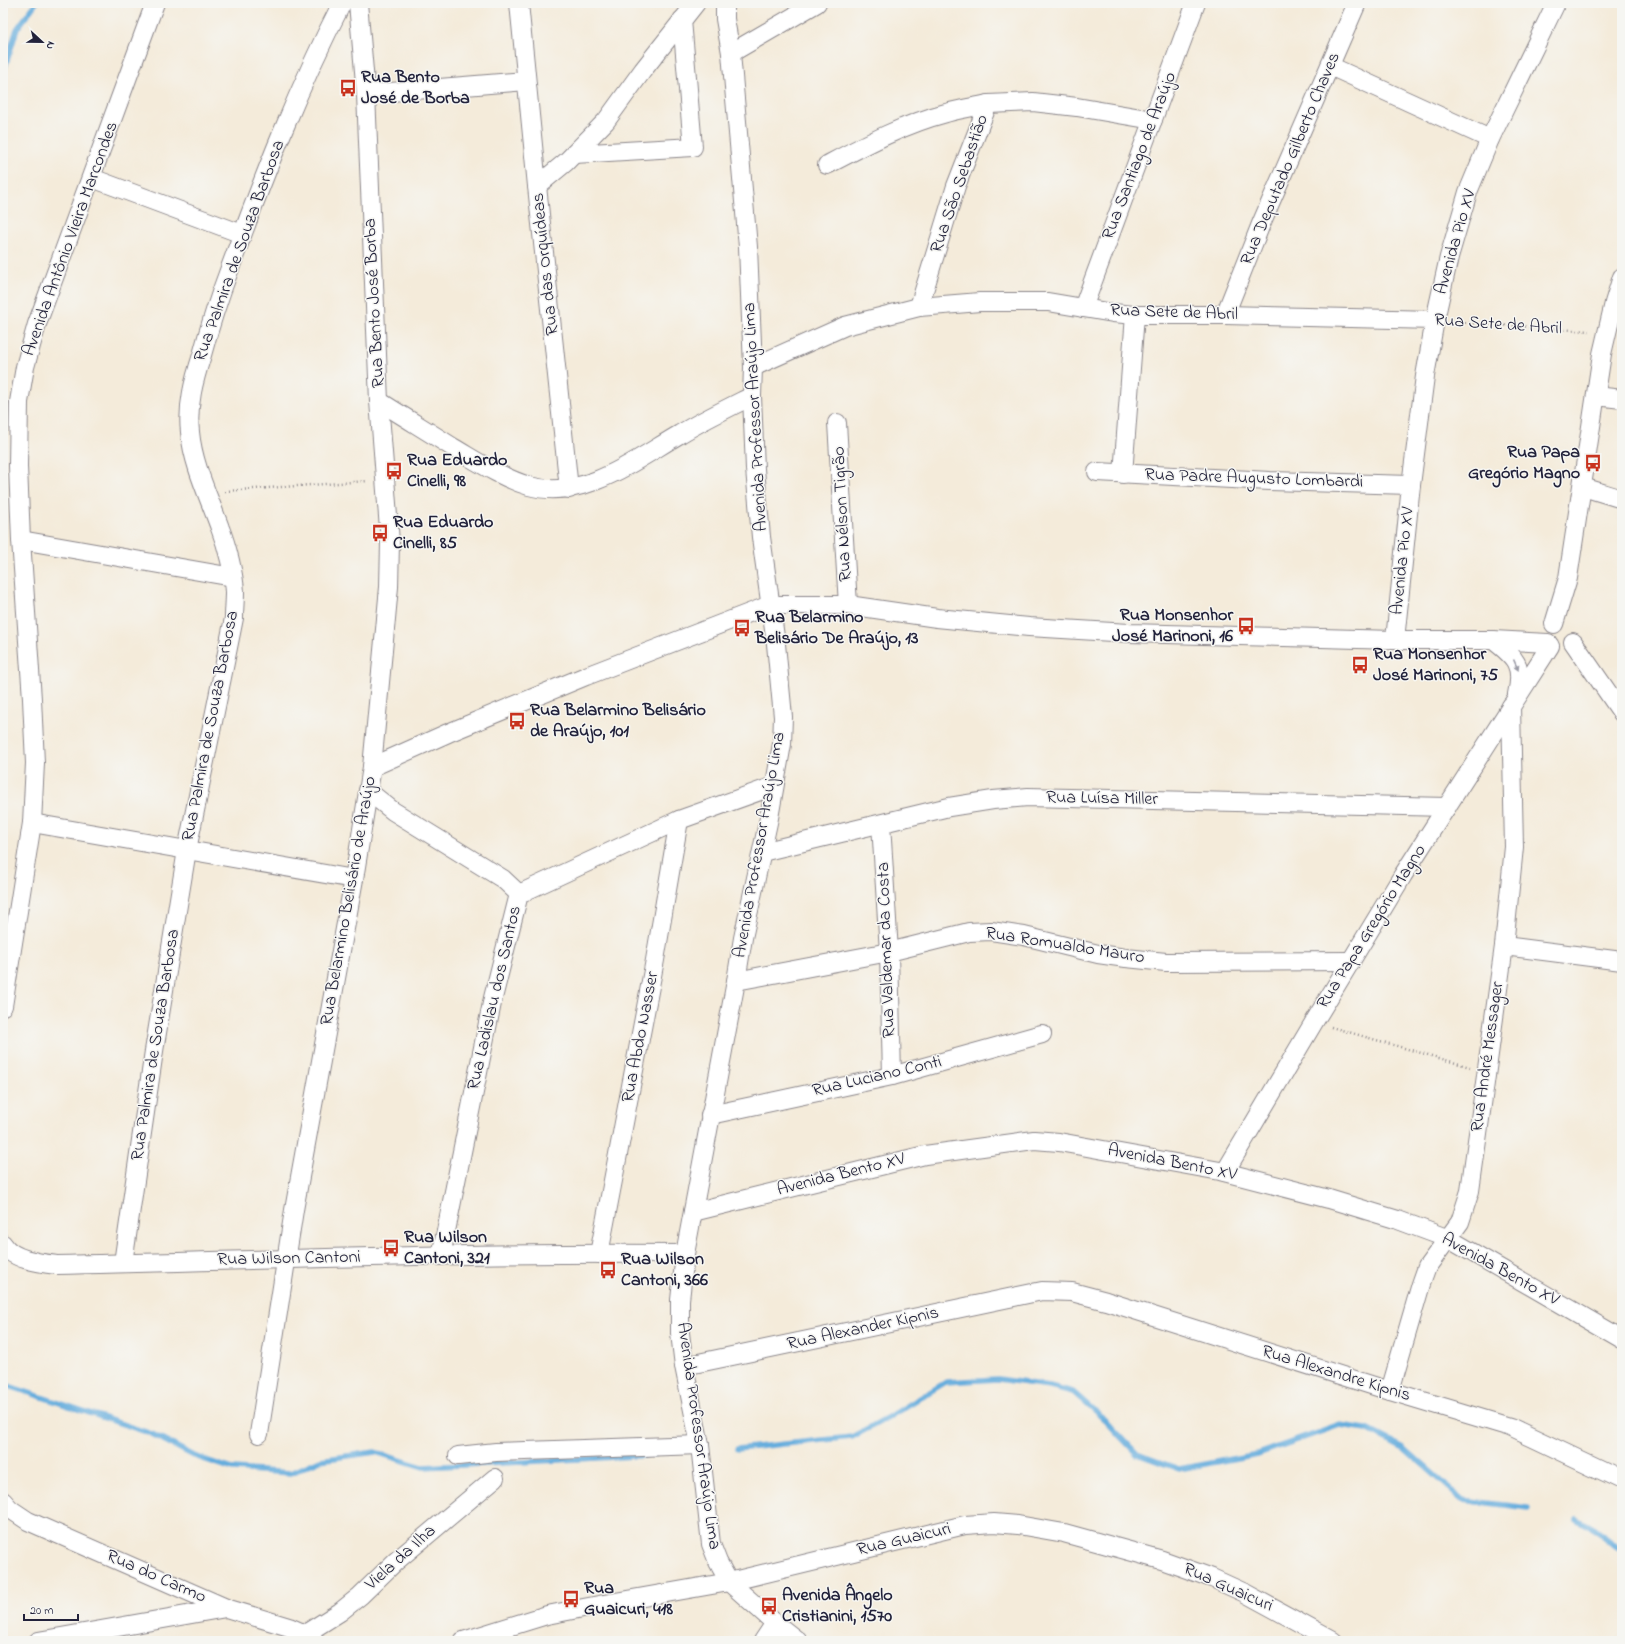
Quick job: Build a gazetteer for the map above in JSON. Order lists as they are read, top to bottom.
{
  "streets": {
    "street": [
      "Rua Santiago de Araújo",
      "Rua Deputado Gilberto Chaves",
      "Rua São Sebastião",
      "Avenida Antônio Vieira Marcondes",
      "Avenida Pio XV",
      "Rua Palmira de Souza Barbosa",
      "Rua das Orquídeas",
      "Rua Bento José Borba",
      "Rua Sete de Abril",
      "Avenida Professor Araújo Lima",
      "Rua Padre Augusto Lombardi",
      "Rua Nélson Tigrão",
      "Rua Luísa Miller",
      "Rua Belarmino Belisário de Araújo",
      "Rua Papa Gregório Magno",
      "Rua Romualdo Mauro",
      "Rua Valdemar da Costa",
      "Rua Ladislau dos Santos",
      "Rua Abdo Nasser",
      "Rua André Messager",
      "Rua Luciano Conti",
      "Avenida Bento XV",
      "Rua Wilson Cantoni",
      "Rua Alexander Kipnis",
      "Rua Alexandre Kipnis",
      "Rua Guaicuri",
      "Viela da Ilha",
      "Rua do Carmo"
    ]
  },
  "crossings": [
    ["Rua Santiago de Araújo", "Rua São Sebastião"],
    ["Rua Santiago de Araújo", "Rua Sete de Abril"],
    ["Rua Deputado Gilberto Chaves", "Rua Sete de Abril"],
    ["Rua São Sebastião", "Rua Sete de Abril"],
    ["Avenida Pio XV", "Rua Sete de Abril"],
    ["Avenida Pio XV", "Rua Padre Augusto Lombardi"],
    ["Rua Palmira de Souza Barbosa", "Rua Wilson Cantoni"],
    ["Rua das Orquídeas", "Rua Bento José Borba"],
    ["Rua Bento José Borba", "Avenida Professor Araújo Lima"],
    ["Rua Sete de Abril", "Avenida Professor Araújo Lima"],
    ["Avenida Professor Araújo Lima", "Rua Luísa Miller"],
    ["Avenida Professor Araújo Lima", "Rua Belarmino Belisário de Araújo"],
    ["Avenida Professor Araújo Lima", "Rua Romualdo Mauro"],
    ["Avenida Professor Araújo Lima", "Rua Ladislau dos Santos"],
    ["Avenida Professor Araújo Lima", "Rua Luciano Conti"],
    ["Avenida Professor Araújo Lima", "Avenida Bento XV"],
    ["Avenida Professor Araújo Lima", "Rua Wilson Cantoni"],
    ["Avenida Professor Araújo Lima", "Rua Alexander Kipnis"],
    ["Avenida Professor Araújo Lima", "Rua Guaicuri"],
    ["Rua Luísa Miller", "Rua Papa Gregório Magno"],
    ["Rua Luísa Miller", "Rua Valdemar da Costa"],
    ["Rua Belarmino Belisário de Araújo", "Rua Wilson Cantoni"],
    ["Rua Papa Gregório Magno", "Rua Romualdo Mauro"],
    ["Rua Papa Gregório Magno", "Rua André Messager"],
    ["Rua Papa Gregório Magno", "Avenida Bento XV"],
    ["Rua Romualdo Mauro", "Rua Valdemar da Costa"],
    ["Rua Valdemar da Costa", "Rua Luciano Conti"],
    ["Rua Ladislau dos Santos", "Rua Abdo Nasser"],
    ["Rua Ladislau dos Santos", "Rua Wilson Cantoni"],
    ["Rua Abdo Nasser", "Rua Wilson Cantoni"],
    ["Rua André Messager", "Avenida Bento XV"],
    ["Rua André Messager", "Rua Alexandre Kipnis"],
    ["Rua Alexander Kipnis", "Rua Alexandre Kipnis"],
    ["Viela da Ilha", "Rua do Carmo"]
  ],
  "places": {
    "bus stop": [
      "Rua Bento José de Borba",
      "Rua Papa Gregório Magno",
      "Rua Eduardo Cinelli, 98",
      "Rua Eduardo Cinelli, 85",
      "Rua Monsenhor José Marinoni, 16",
      "Rua Belarmino Belisário De Araújo, 13",
      "Rua Monsenhor José Marinoni, 75",
      "Rua Belarmino Belisário de Araújo, 101",
      "Rua Wilson Cantoni, 321",
      "Rua Wilson Cantoni, 366",
      "Rua Guaicuri, 418",
      "Avenida Ângelo Cristianini, 1570"
    ]
  },
  "scale_bar": "20 m",
  "north": "right"
}
